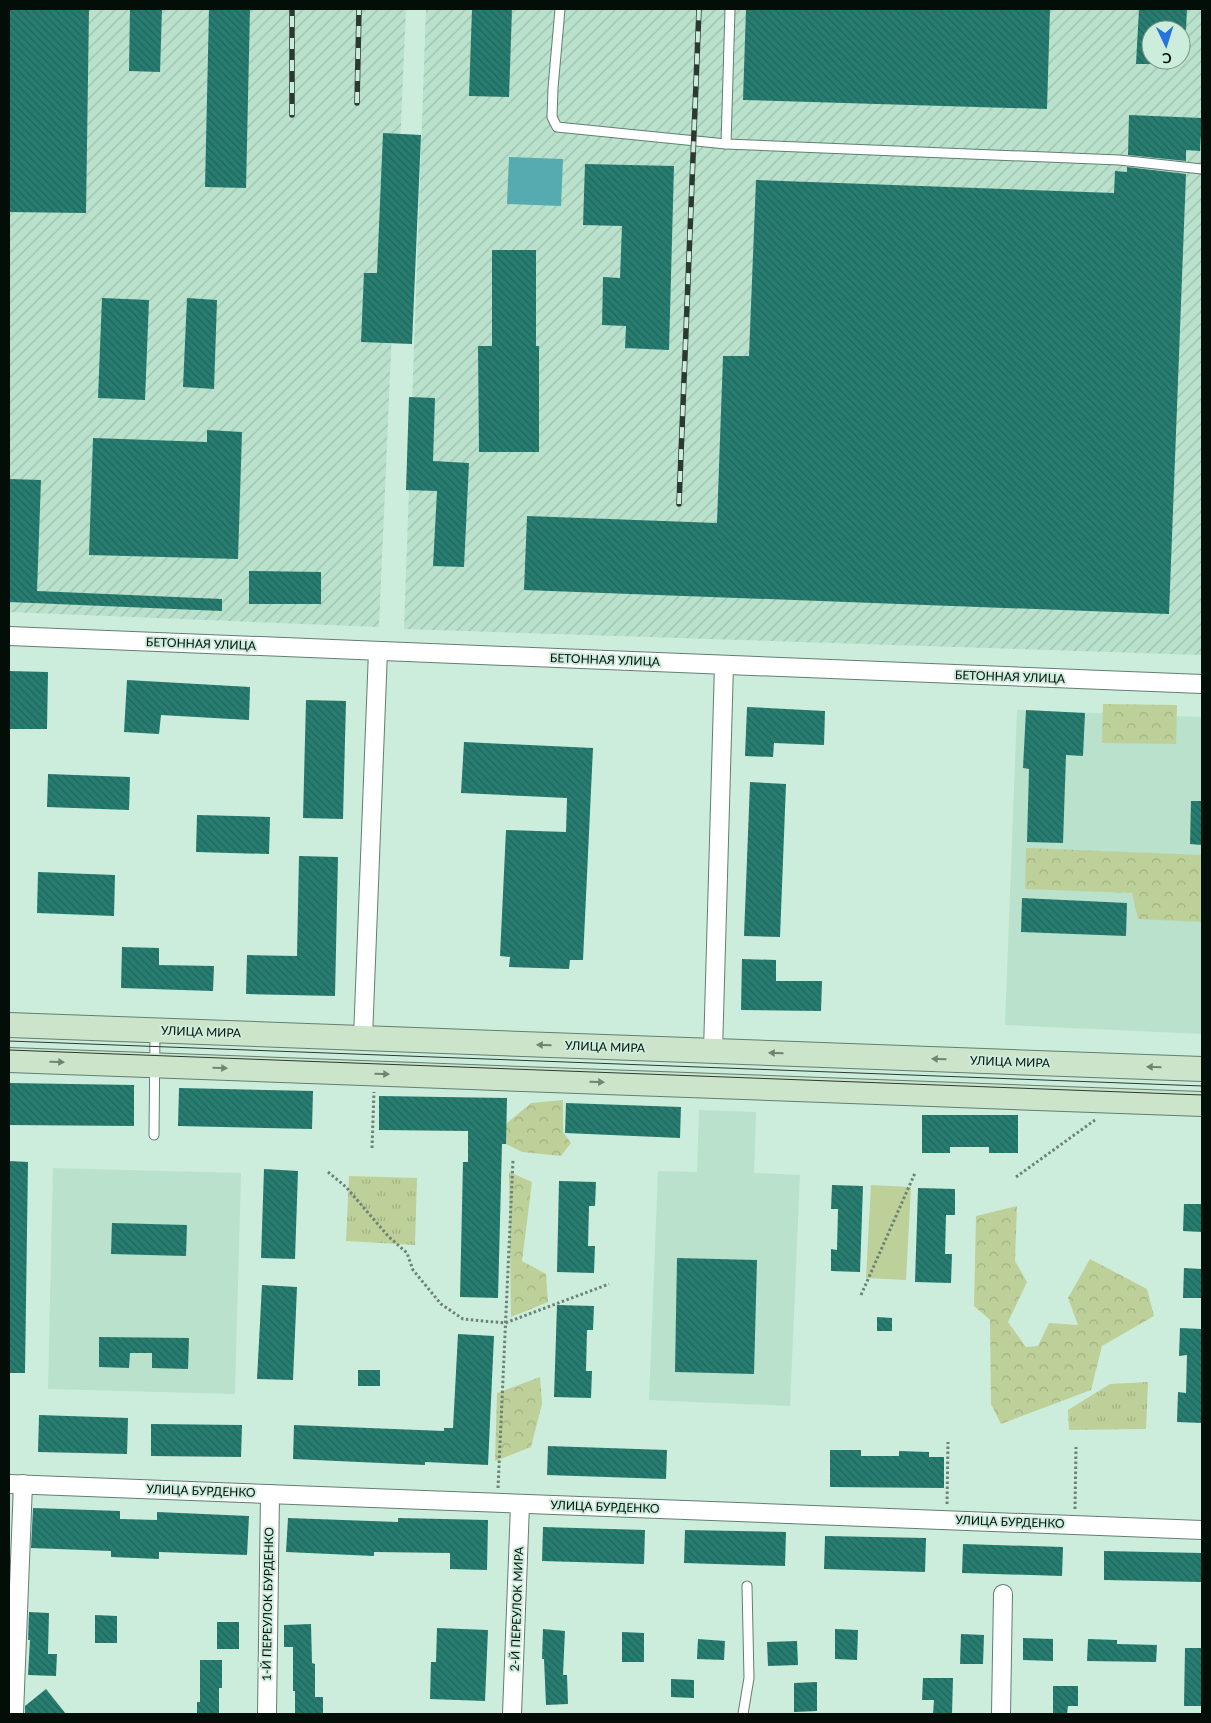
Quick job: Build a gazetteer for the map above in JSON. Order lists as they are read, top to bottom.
{
  "streets": {
    "street": [
      "БЕТОННАЯ УЛИЦА",
      "УЛИЦА МИРА",
      "УЛИЦА БУРДЕНКО",
      "1-Й ПЕРЕУЛОК БУРДЕНКО",
      "2-Й ПЕРЕУЛОК МИРА"
    ]
  },
  "crossings": [
    ["УЛИЦА БУРДЕНКО", "1-Й ПЕРЕУЛОК БУРДЕНКО"],
    ["УЛИЦА БУРДЕНКО", "2-Й ПЕРЕУЛОК МИРА"]
  ],
  "north": "bottom"
}
